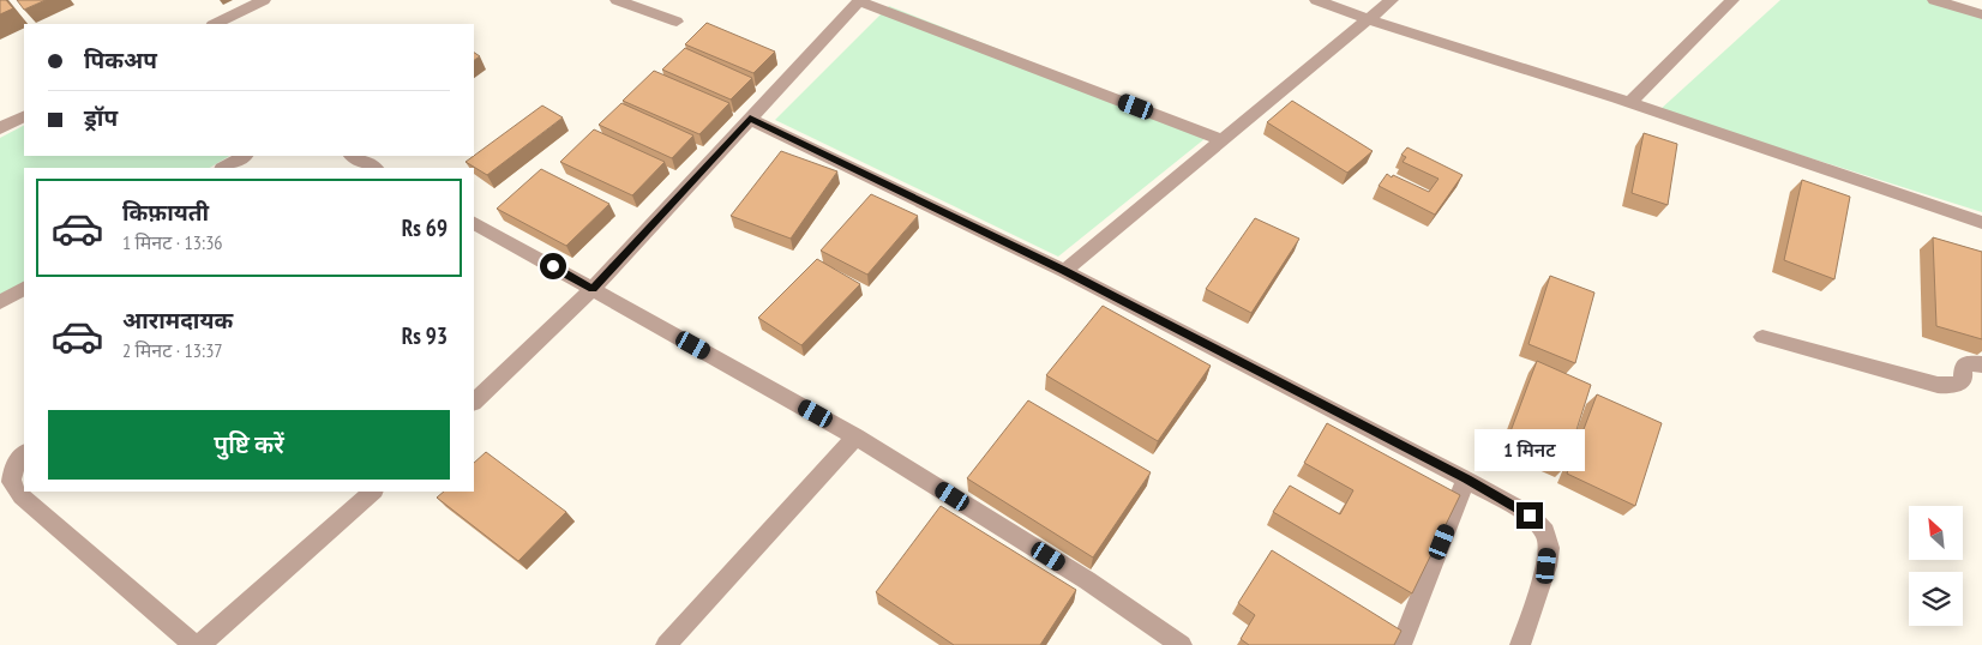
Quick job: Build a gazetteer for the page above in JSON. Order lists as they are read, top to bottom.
{
  "north": "top left",
  "page": {
    "banner": ["पिकअप", "ड्रॉप"],
    "list": [
      {
        "name": "किफ़ायती",
        "note": "1 मिनट · 13:36",
        "value": "Rs 69"
      },
      {
        "name": "आरामदायक",
        "note": "2 मिनट · 13:37",
        "value": "Rs 93"
      }
    ],
    "buttons": "पुष्टि करें",
    "bubble": "1 मिनट"
  }
}
